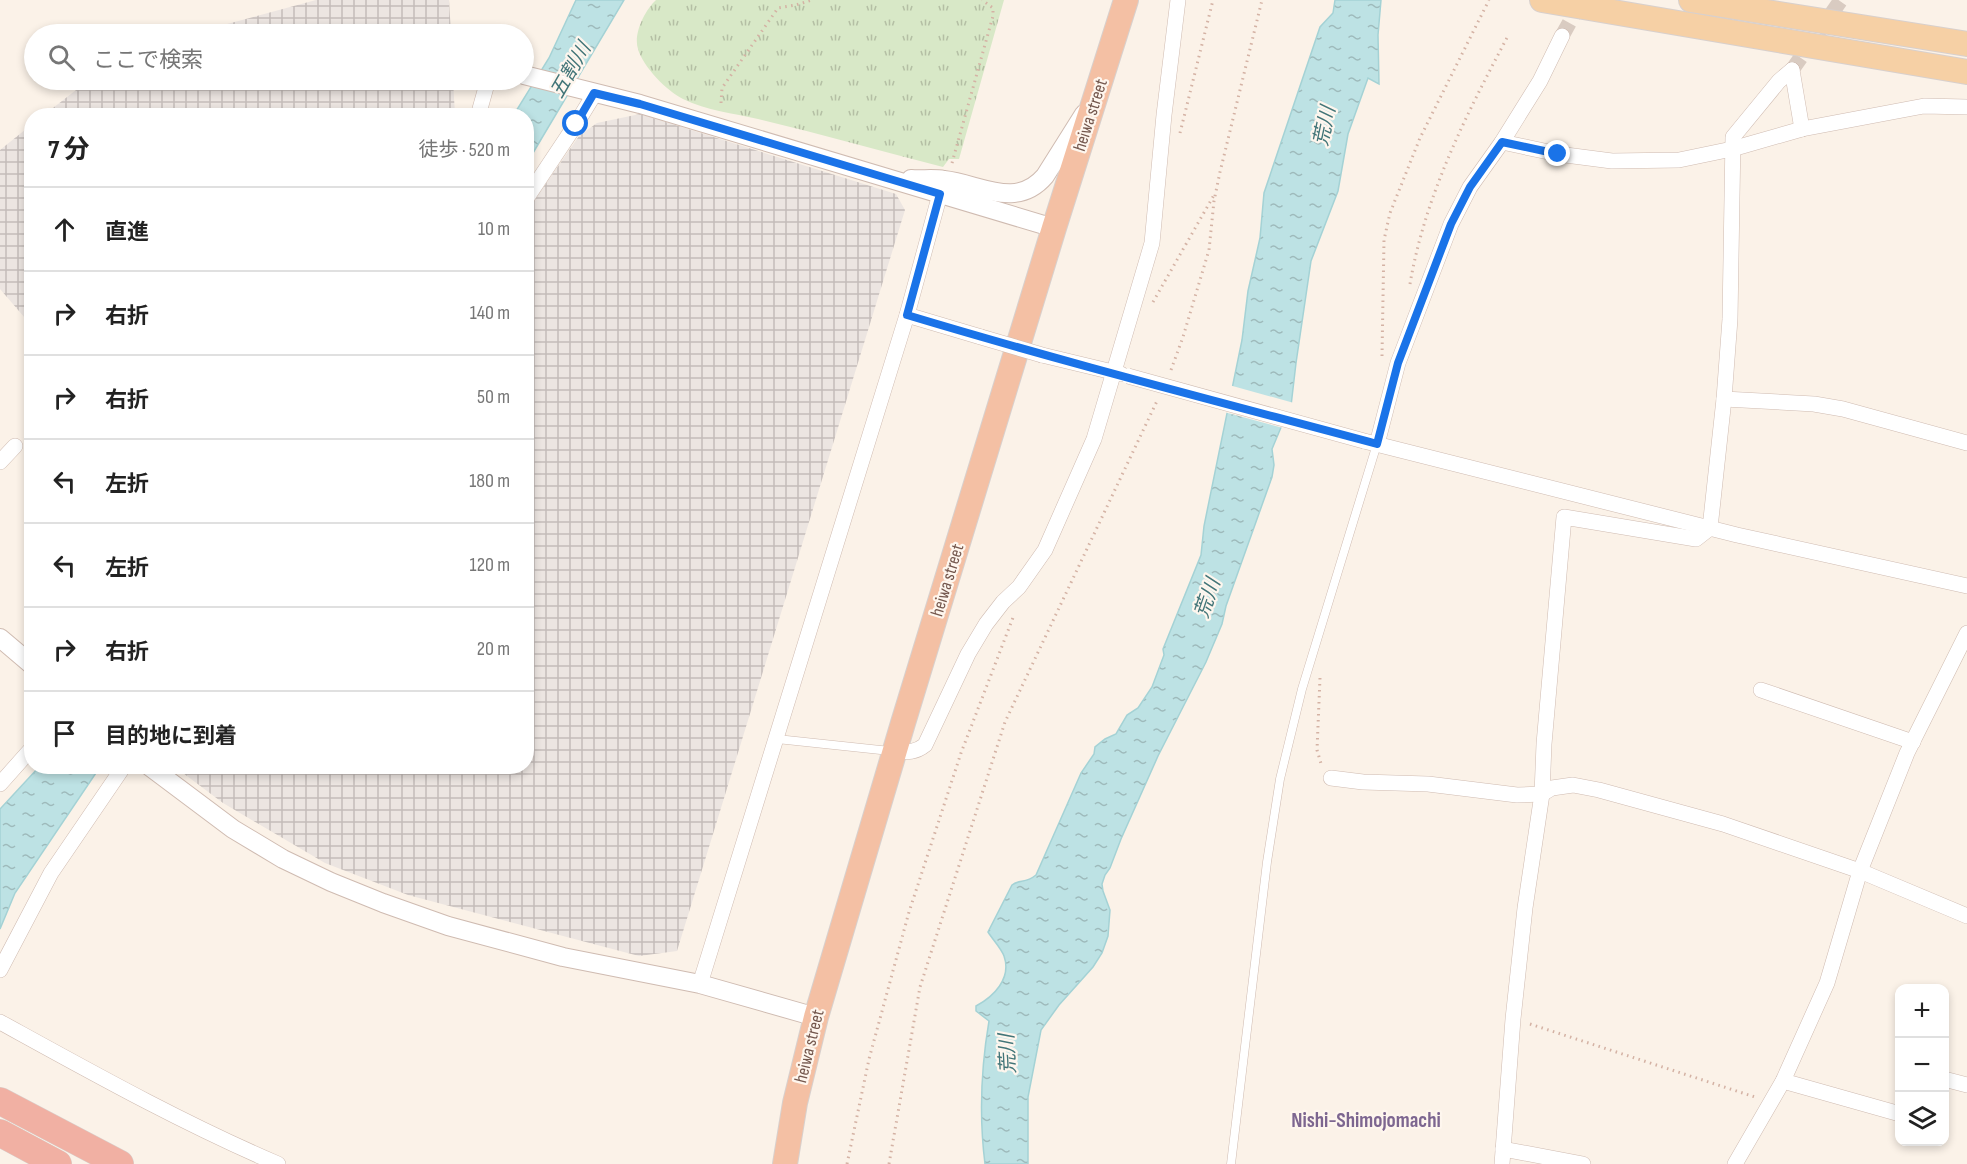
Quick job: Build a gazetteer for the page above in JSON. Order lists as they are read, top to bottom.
{
  "streets": {
    "highway": ["heiwa street"]
  },
  "districts": ["Nishi-Shimojomachi"],
  "water": ["五割川", "荒川"],
  "page": {
    "search": "ここで検索",
    "heading": ["7 分", "徒歩 · 520 m"],
    "list": [
      ["直進", "10 m"],
      ["右折", "140 m"],
      ["右折", "50 m"],
      ["左折", "180 m"],
      ["左折", "120 m"],
      ["右折", "20 m"],
      "目的地に到着"
    ],
    "map_buttons": ["+", "−"]
  }
}
